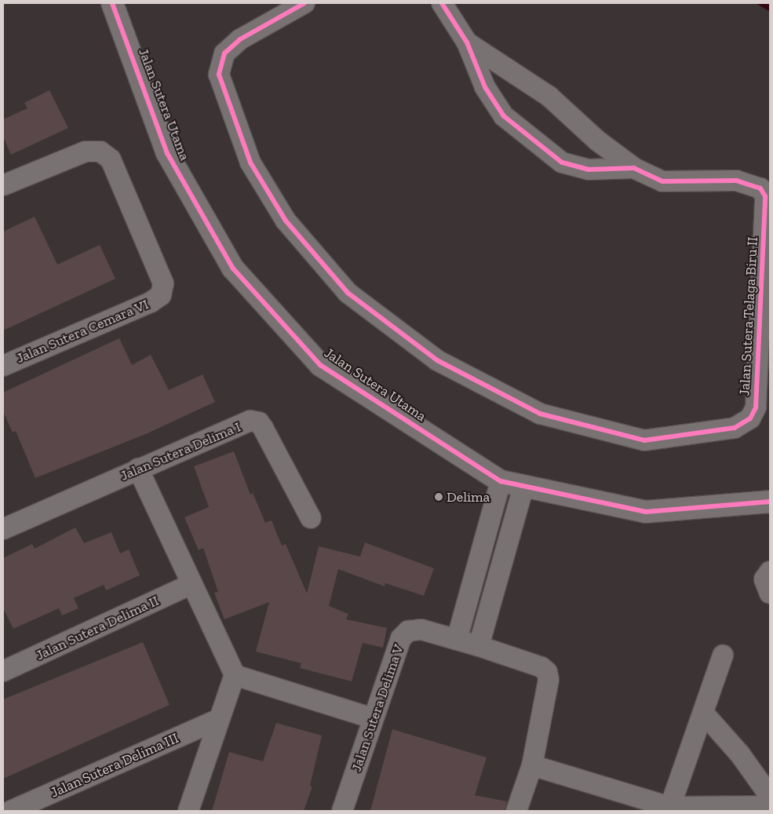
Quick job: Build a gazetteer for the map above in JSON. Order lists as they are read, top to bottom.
{
  "streets": {
    "street": [
      "Jalan Sutera Utama",
      "Jalan Sutera Telaga Biru II",
      "Jalan Sutera Cemara VI",
      "Jalan Sutera Delima I",
      "Jalan Sutera Delima II",
      "Jalan Sutera Delima V",
      "Jalan Sutera Delima III"
    ]
  },
  "places": ["Delima"]
}
